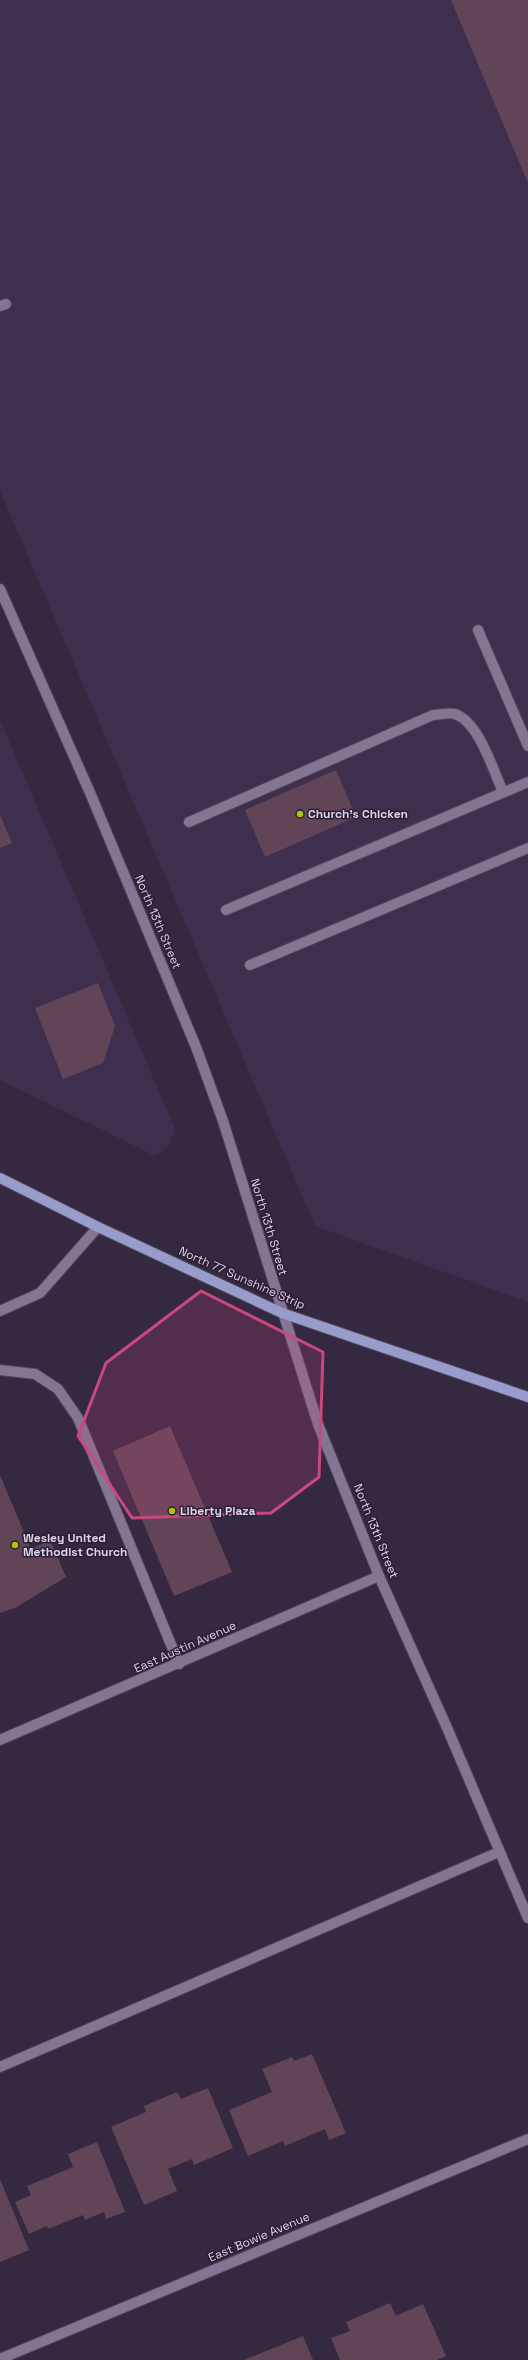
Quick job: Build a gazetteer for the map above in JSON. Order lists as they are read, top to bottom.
{
  "streets": {
    "main road": ["North 77 Sunshine Strip"],
    "street": ["North 13th Street", "East Austin Avenue", "East Bowie Avenue"]
  },
  "crossings": [
    ["North 13th Street", "North 77 Sunshine Strip"],
    ["North 13th Street", "East Austin Avenue"]
  ],
  "places": ["Church's Chicken", "Liberty Plaza", "Wesley United Methodist Church"]
}
